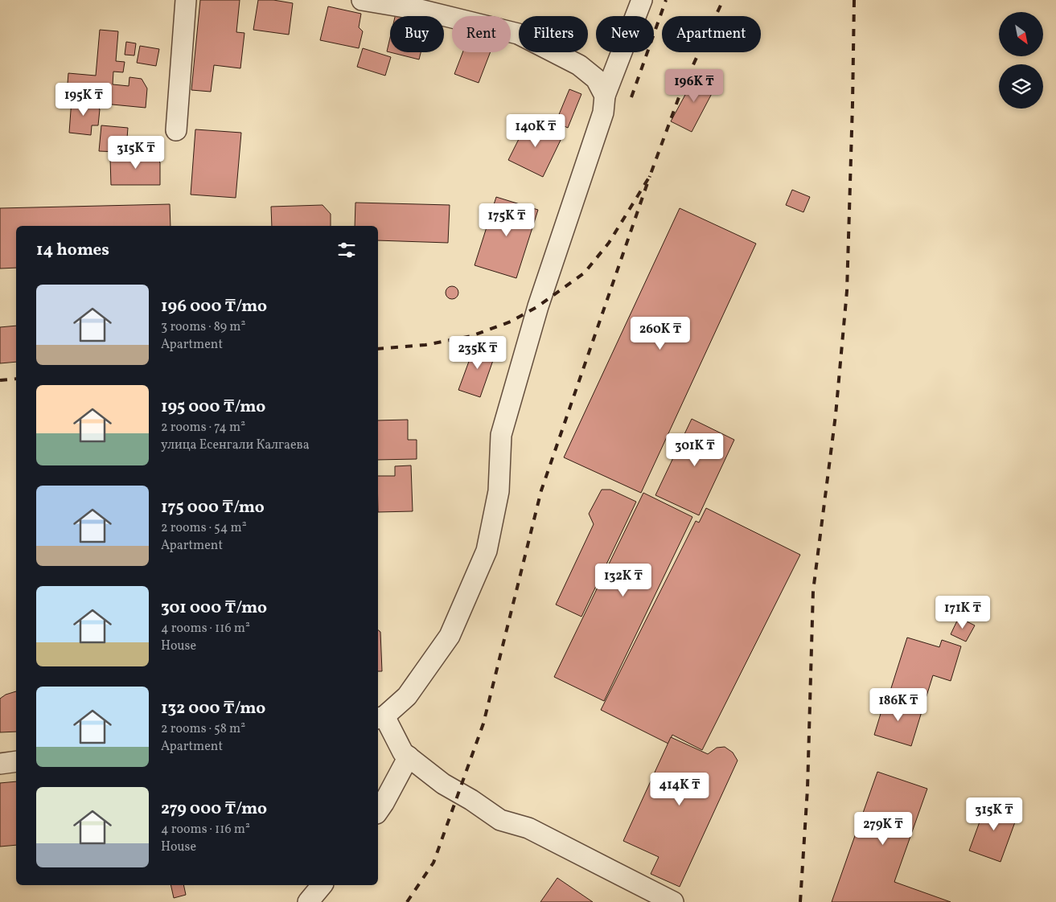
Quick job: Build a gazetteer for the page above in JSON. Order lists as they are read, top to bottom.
{
  "north": "bottom right",
  "page": {
    "chip": [
      "Buy",
      "Rent",
      "Filters",
      "New",
      "Apartment"
    ],
    "price": [
      "196K ₸",
      "195K ₸",
      "140K ₸",
      "315K ₸",
      "175K ₸",
      "260K ₸",
      "235K ₸",
      "301K ₸",
      "132K ₸",
      "171K ₸",
      "186K ₸",
      "414K ₸",
      "315K ₸",
      "279K ₸"
    ],
    "heading": "14 homes",
    "list": [
      {
        "name": "196 000 ₸/mo",
        "note": "3 rooms · 89 m² · Apartment"
      },
      {
        "name": "195 000 ₸/mo",
        "note": "2 rooms · 74 m² · улица Есенгали Калгаева"
      },
      {
        "name": "175 000 ₸/mo",
        "note": "2 rooms · 54 m² · Apartment"
      },
      {
        "name": "301 000 ₸/mo",
        "note": "4 rooms · 116 m² · House"
      },
      {
        "name": "132 000 ₸/mo",
        "note": "2 rooms · 58 m² · Apartment"
      },
      {
        "name": "279 000 ₸/mo",
        "note": "4 rooms · 116 m² · House"
      }
    ]
  }
}
